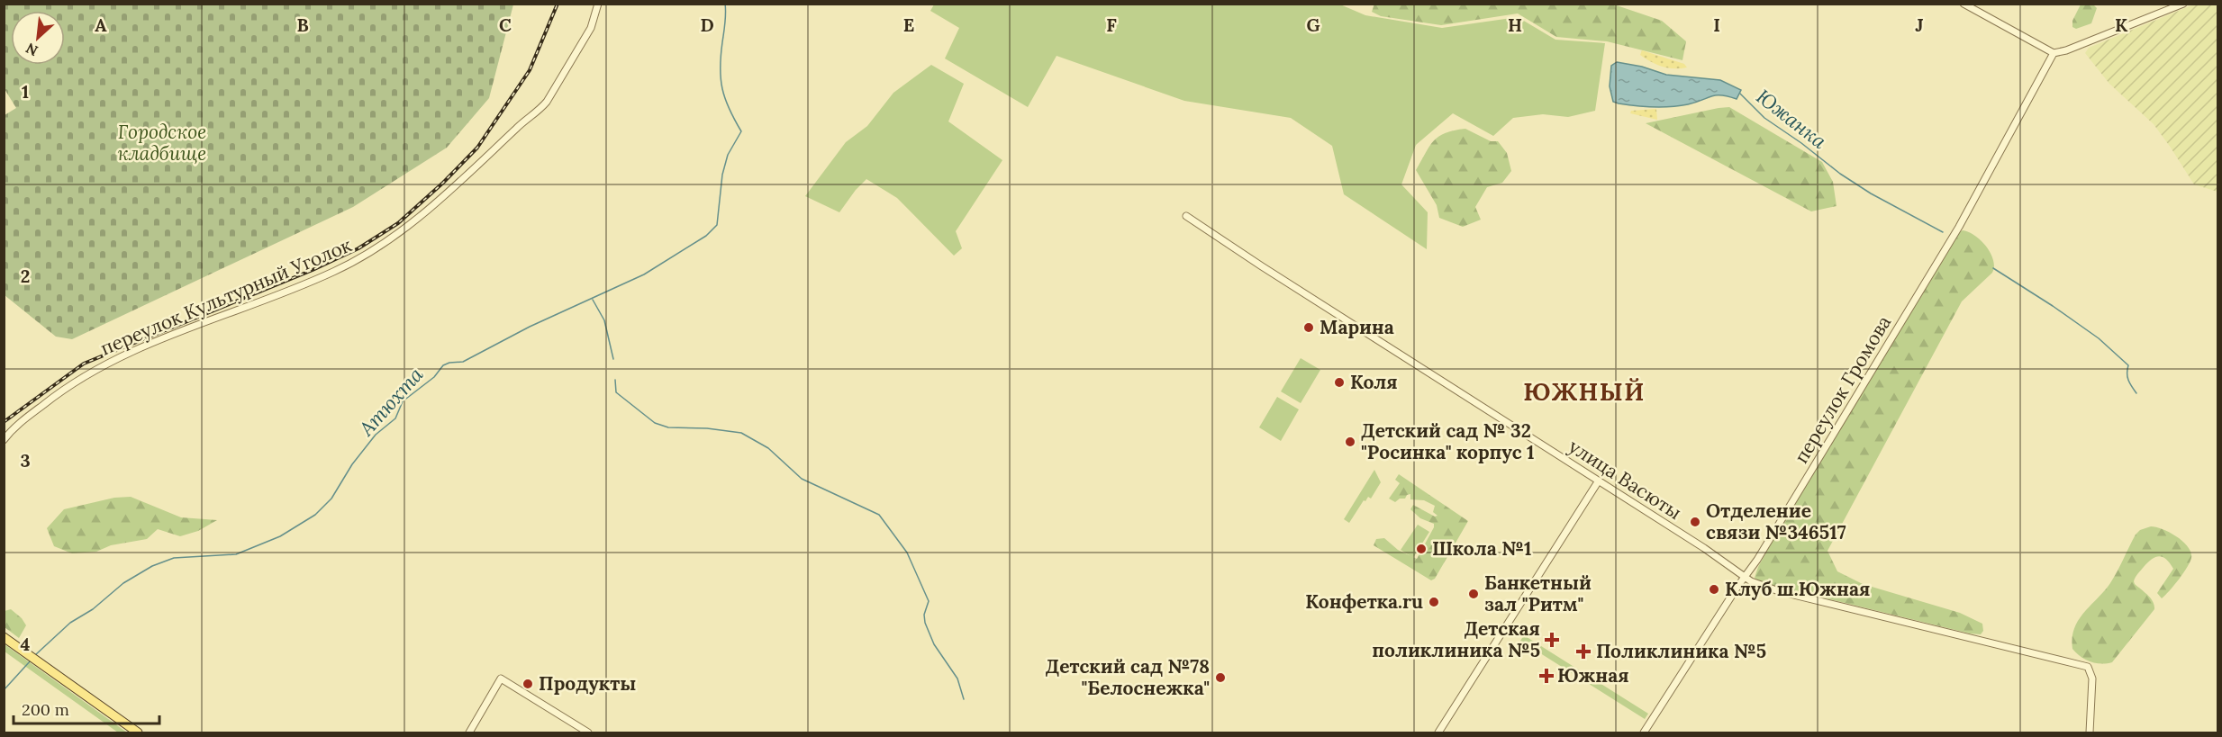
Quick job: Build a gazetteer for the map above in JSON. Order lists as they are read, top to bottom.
{
  "streets": {
    "street": ["переулок Культурный Уголок", "переулок Громова", "улица Васюты"]
  },
  "crossings": [
    ["переулок Громова", "улица Васюты"]
  ],
  "districts": ["ЮЖНЫЙ"],
  "water": ["Южанка", "Атюхта"],
  "parks": ["Городское кладбище"],
  "places": {
    "other": [
      "Марина",
      "Коля",
      "Детский сад № 32 \"Росинка\" корпус 1",
      "Отделение связи №346517",
      "Школа №1",
      "Клуб ш.Южная",
      "Банкетный зал \"Ритм\"",
      "Конфетка.ru",
      "Детский сад №78 \"Белоснежка\"",
      "Продукты"
    ],
    "health": ["Детская поликлиника №5", "Поликлиника №5", "Южная"]
  },
  "scale_bar": "200 m",
  "north": "bottom left",
  "grid": {
    "columns": [
      "A",
      "B",
      "C",
      "D",
      "E",
      "F",
      "G",
      "H",
      "I",
      "J",
      "K"
    ],
    "rows": [
      "1",
      "2",
      "3",
      "4"
    ]
  }
}
